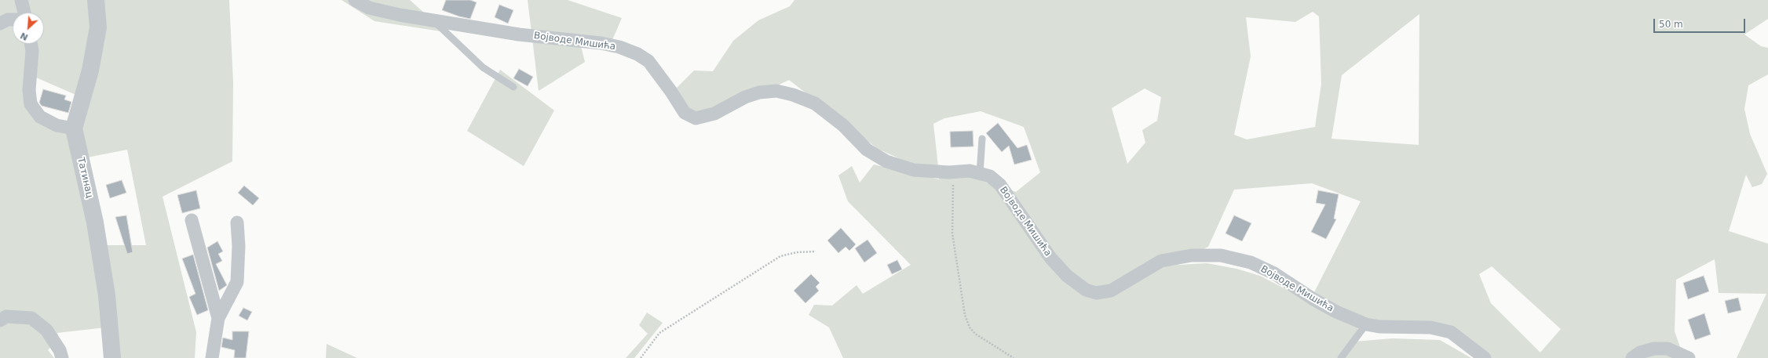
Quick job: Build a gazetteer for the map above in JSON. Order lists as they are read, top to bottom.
{
  "streets": {
    "street": ["Војводе Мишића", "Татинац"]
  },
  "scale_bar": "50 m",
  "north": "bottom left"
}
